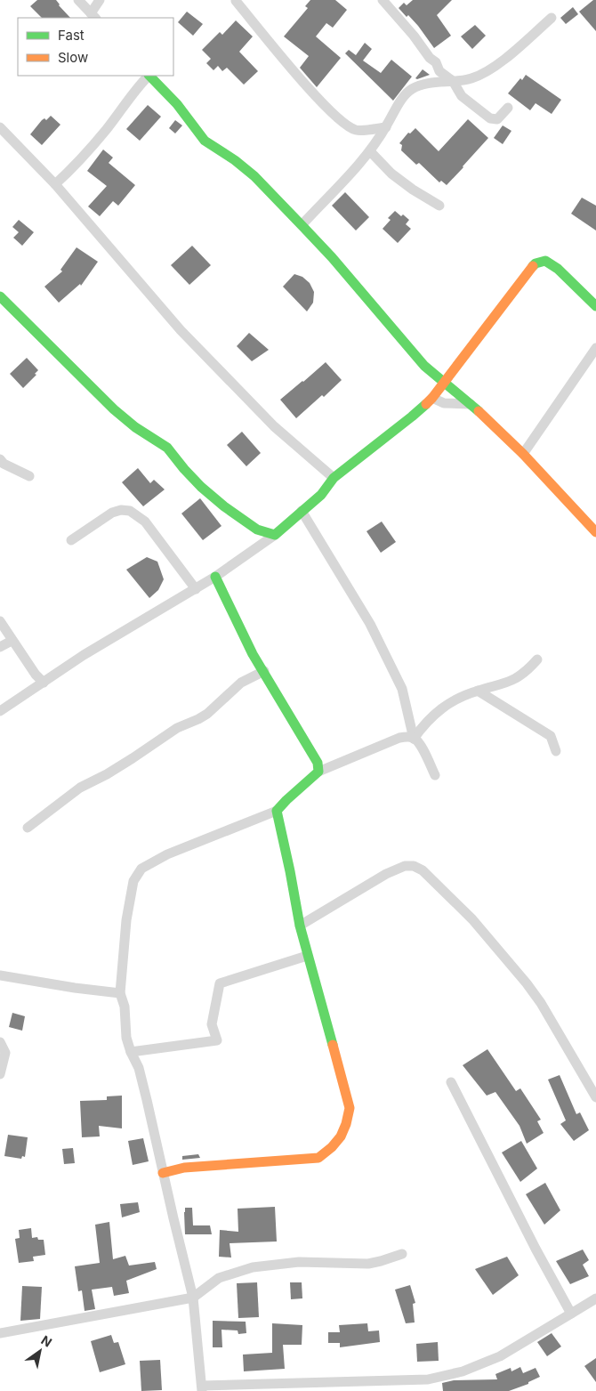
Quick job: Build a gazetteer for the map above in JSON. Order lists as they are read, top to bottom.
{
  "legend": ["Fast", "Slow"],
  "north": "top right"
}
